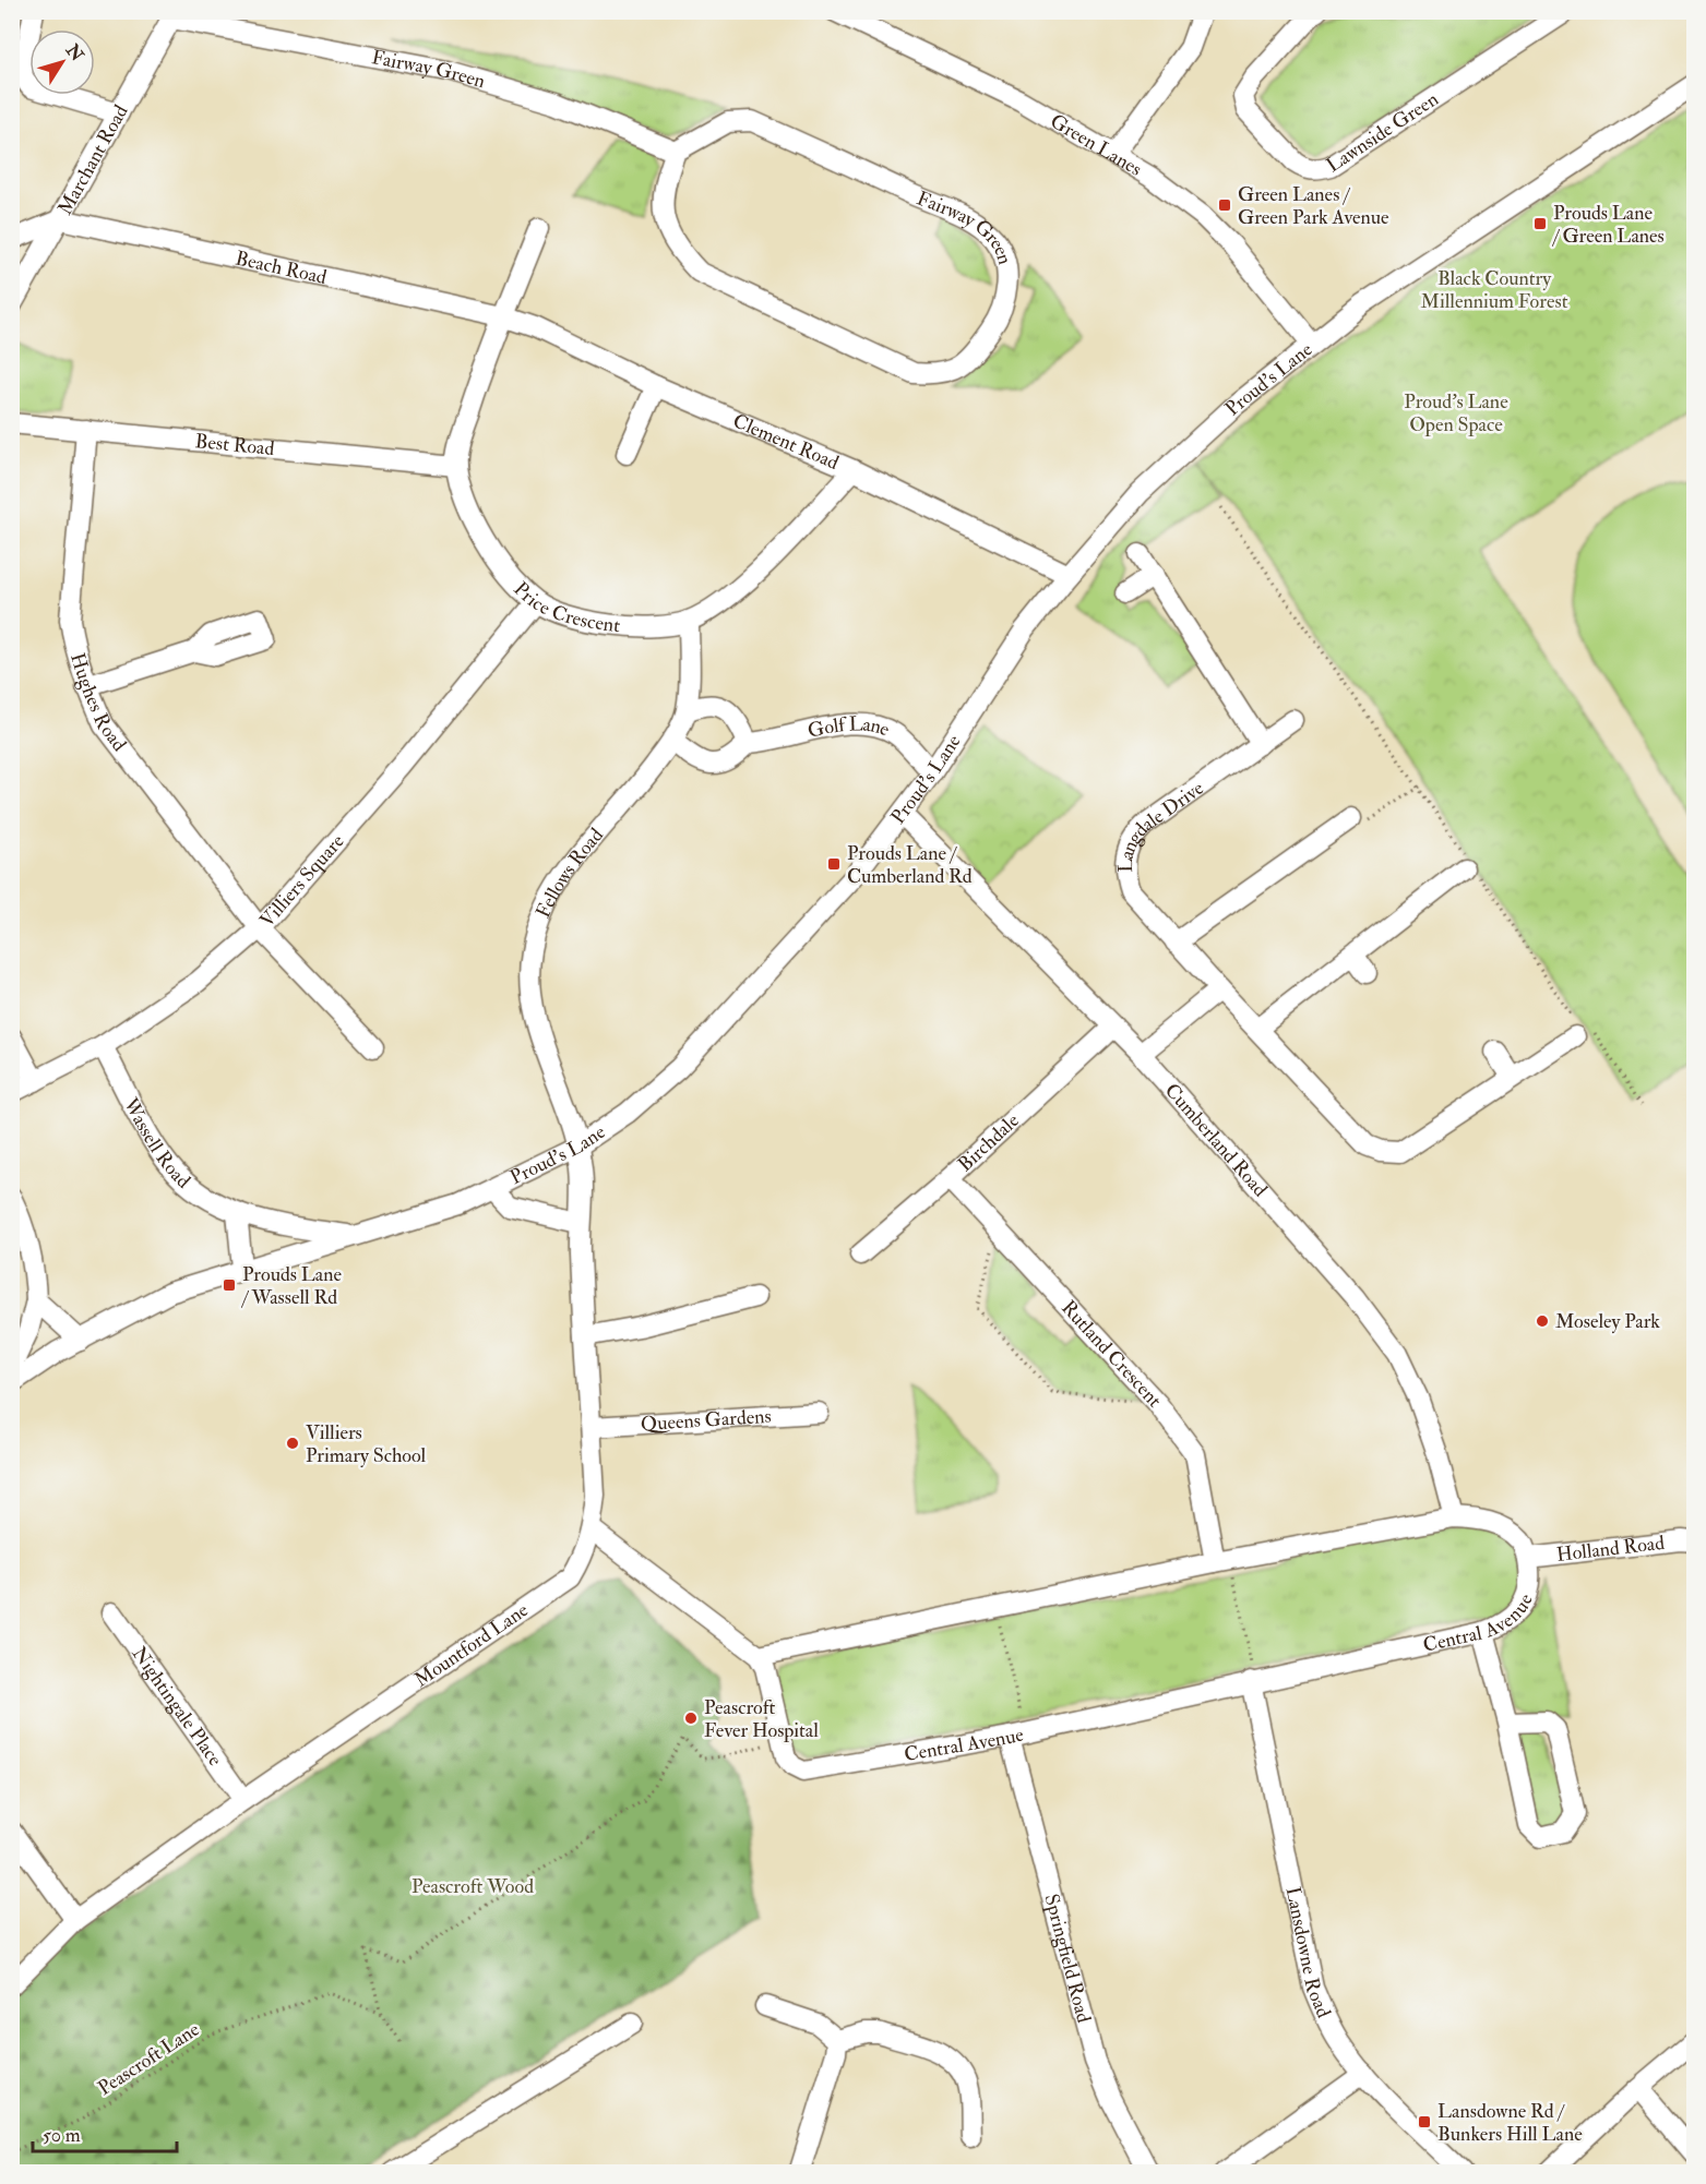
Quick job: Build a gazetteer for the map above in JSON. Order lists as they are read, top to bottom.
{
  "streets": {
    "street": [
      "Fairway Green",
      "Lawnside Green",
      "Green Lanes",
      "Marchant Road",
      "Beach Road",
      "Proud's Lane",
      "Clement Road",
      "Best Road",
      "Price Crescent",
      "Hughes Road",
      "Golf Lane",
      "Langdale Drive",
      "Fellows Road",
      "Villiers Square",
      "Wassell Road",
      "Cumberland Road",
      "Birchdale",
      "Rutland Crescent",
      "Queens Gardens",
      "Holland Road",
      "Central Avenue",
      "Mountford Lane",
      "Nightingale Place",
      "Lansdowne Road",
      "Springfield Road"
    ],
    "path": ["Peascroft Lane"]
  },
  "crossings": [
    ["Fairway Green", "Marchant Road"],
    ["Green Lanes", "Proud's Lane"],
    ["Marchant Road", "Beach Road"],
    ["Beach Road", "Clement Road"],
    ["Beach Road", "Price Crescent"],
    ["Proud's Lane", "Clement Road"],
    ["Proud's Lane", "Golf Lane"],
    ["Proud's Lane", "Fellows Road"],
    ["Proud's Lane", "Wassell Road"],
    ["Proud's Lane", "Cumberland Road"],
    ["Clement Road", "Price Crescent"],
    ["Best Road", "Price Crescent"],
    ["Best Road", "Hughes Road"],
    ["Price Crescent", "Fellows Road"],
    ["Price Crescent", "Villiers Square"],
    ["Hughes Road", "Villiers Square"],
    ["Golf Lane", "Fellows Road"],
    ["Fellows Road", "Mountford Lane"],
    ["Villiers Square", "Wassell Road"],
    ["Cumberland Road", "Birchdale"],
    ["Cumberland Road", "Central Avenue"],
    ["Birchdale", "Rutland Crescent"],
    ["Rutland Crescent", "Central Avenue"],
    ["Queens Gardens", "Mountford Lane"],
    ["Holland Road", "Central Avenue"],
    ["Central Avenue", "Lansdowne Road"],
    ["Central Avenue", "Springfield Road"],
    ["Mountford Lane", "Nightingale Place"]
  ],
  "parks": ["Black Country Millennium Forest", "Proud's Lane Open Space", "Peascroft Wood"],
  "places": {
    "transit": [
      "Green Lanes / Green Park Avenue",
      "Prouds Lane / Green Lanes",
      "Prouds Lane / Cumberland Rd",
      "Prouds Lane / Wassell Rd",
      "Lansdowne Rd / Bunkers Hill Lane"
    ],
    "other": ["Moseley Park", "Villiers Primary School", "Peascroft Fever Hospital"]
  },
  "scale_bar": "50 m",
  "north": "top right"
}
